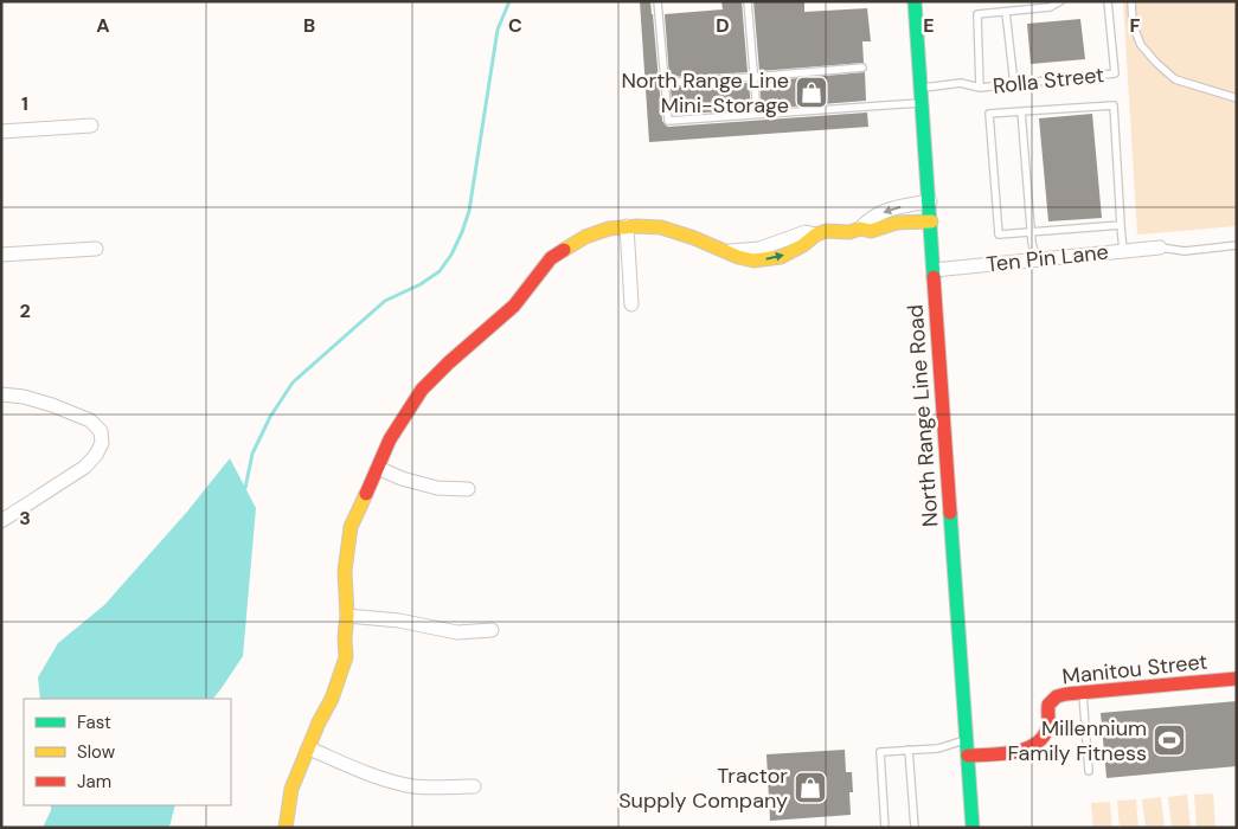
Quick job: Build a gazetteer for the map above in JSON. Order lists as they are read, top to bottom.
{
  "streets": {
    "street": ["Ten Pin Lane", "North Range Line Road", "Manitou Street"],
    "lane": ["Rolla Street"]
  },
  "crossings": [
    ["Rolla Street", "North Range Line Road"],
    ["Ten Pin Lane", "North Range Line Road"],
    ["North Range Line Road", "Manitou Street"]
  ],
  "places": {
    "shop": ["North Range Line Mini-Storage", "Tractor Supply Company"],
    "sports": ["Millennium Family Fitness"]
  },
  "legend": ["Fast", "Slow", "Jam"],
  "grid": {
    "columns": [
      "A",
      "B",
      "C",
      "D",
      "E",
      "F"
    ],
    "rows": ["1", "2", "3"]
  }
}
